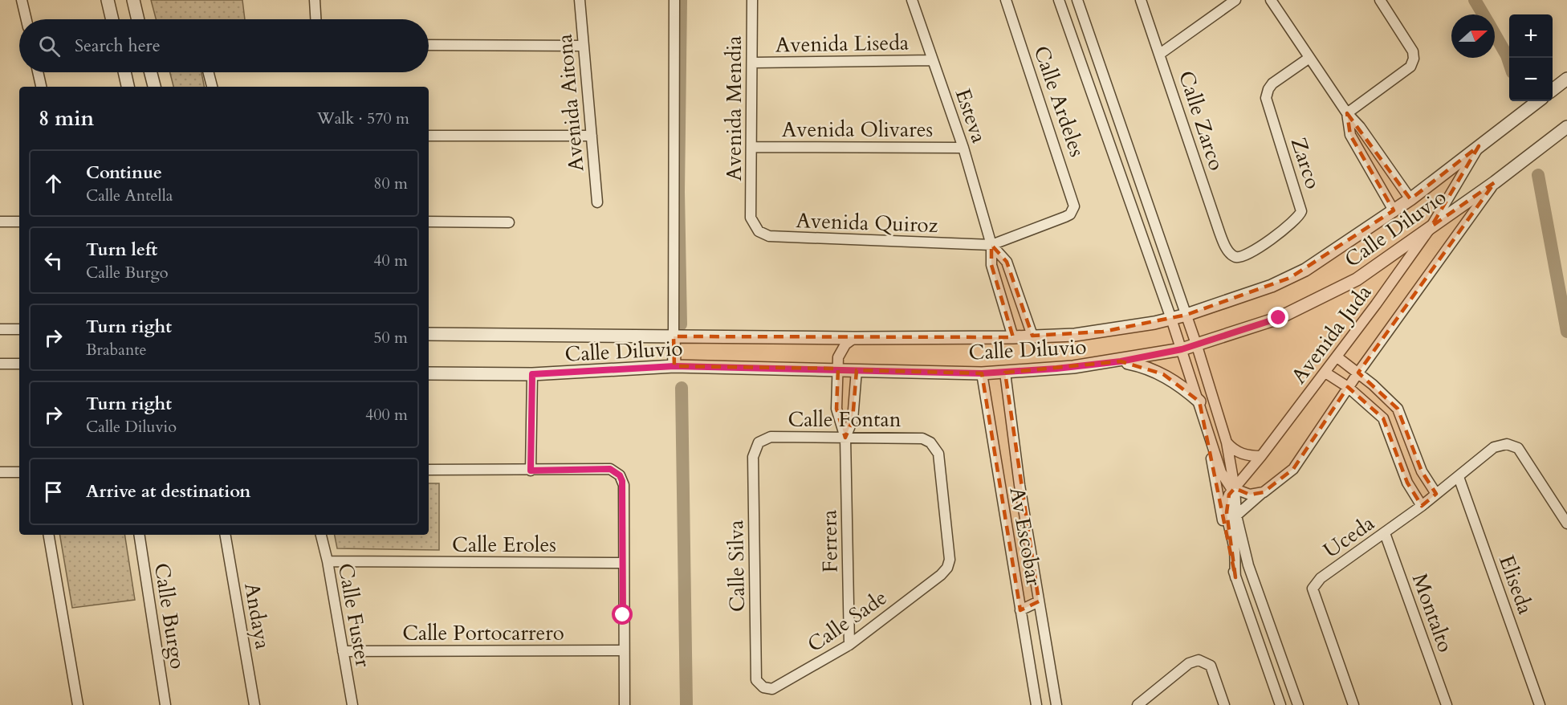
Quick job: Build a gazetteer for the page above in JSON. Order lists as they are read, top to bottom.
{
  "streets": {
    "street": [
      "Avenida Liseda",
      "Calle Ardeles",
      "Avenida Aitona",
      "Avenida Mendia",
      "Esteva",
      "Calle Zarco",
      "Avenida Olivares",
      "Zarco",
      "Avenida Quiroz",
      "Calle Diluvio",
      "Avenida Juda",
      "Calle Fontan",
      "Av Escobar",
      "Uceda",
      "Ferrera",
      "Calle Eroles",
      "Calle Silva",
      "Eliseda",
      "Montalto",
      "Calle Fuster",
      "Calle Burgo",
      "Andaya",
      "Calle Sade",
      "Calle Portocarrero"
    ]
  },
  "crossings": [
    ["Avenida Liseda", "Avenida Mendia"],
    ["Avenida Liseda", "Esteva"],
    ["Calle Ardeles", "Esteva"],
    ["Calle Ardeles", "Avenida Quiroz"],
    ["Avenida Mendia", "Avenida Olivares"],
    ["Avenida Mendia", "Avenida Quiroz"],
    ["Esteva", "Avenida Olivares"],
    ["Esteva", "Avenida Quiroz"],
    ["Esteva", "Calle Diluvio"],
    ["Calle Zarco", "Zarco"],
    ["Calle Diluvio", "Avenida Juda"],
    ["Calle Diluvio", "Av Escobar"],
    ["Calle Diluvio", "Ferrera"],
    ["Calle Fontan", "Ferrera"],
    ["Calle Fontan", "Calle Silva"],
    ["Calle Fontan", "Calle Sade"],
    ["Uceda", "Eliseda"],
    ["Uceda", "Montalto"],
    ["Ferrera", "Calle Sade"],
    ["Calle Eroles", "Calle Fuster"],
    ["Calle Silva", "Calle Sade"],
    ["Calle Fuster", "Calle Portocarrero"]
  ],
  "north": "right",
  "page": {
    "map_buttons": ["+", "−"],
    "search": "Search here",
    "heading": ["8 min", "Walk · 570 m"],
    "list": [
      ["Continue", "Calle Antella", "80 m"],
      ["Turn left", "Calle Burgo", "40 m"],
      ["Turn right", "Brabante", "50 m"],
      ["Turn right", "Calle Diluvio", "400 m"],
      "Arrive at destination"
    ]
  }
}
